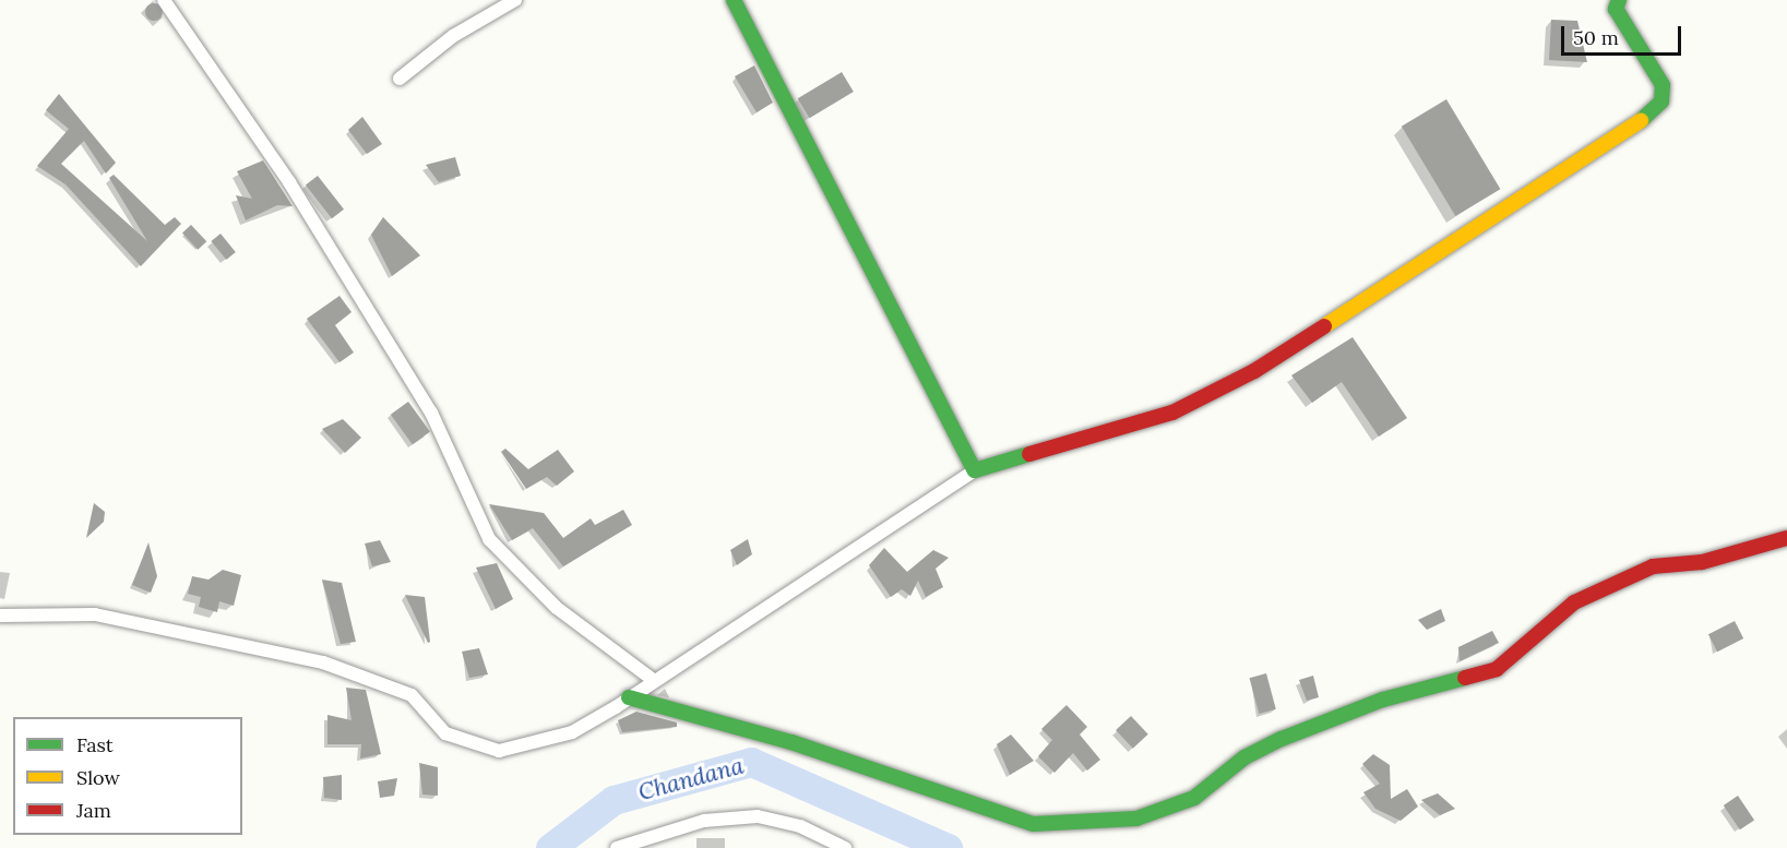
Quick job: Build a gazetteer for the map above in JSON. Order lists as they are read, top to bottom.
{
  "water": ["Chandana"],
  "legend": ["Fast", "Slow", "Jam"],
  "scale_bar": "50 m"
}
